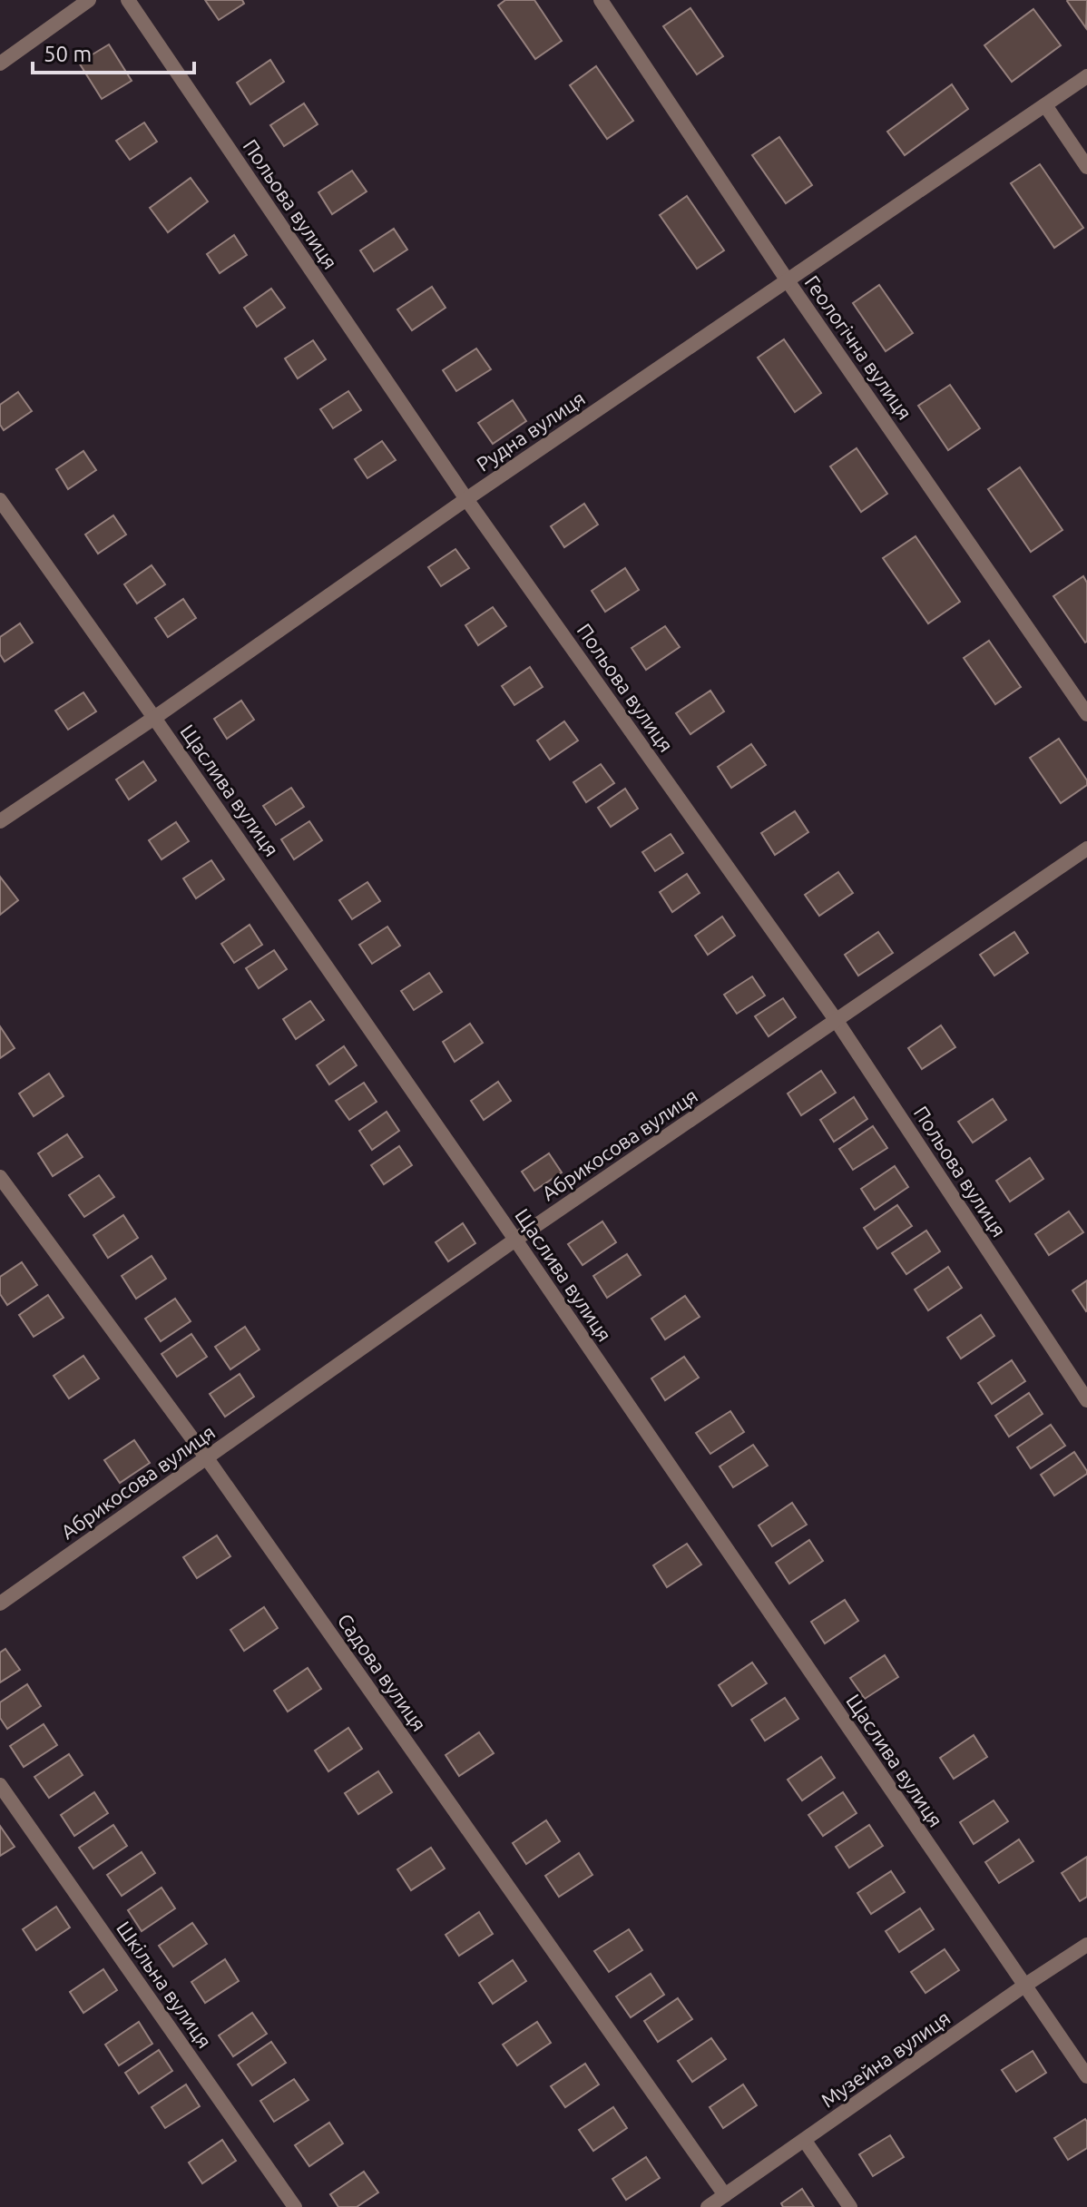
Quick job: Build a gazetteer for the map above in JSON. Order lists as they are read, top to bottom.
{
  "streets": {
    "street": [
      "Польова вулиця",
      "Геологічна вулиця",
      "Рудна вулиця",
      "Щаслива вулиця",
      "Абрикосова вулиця",
      "Садова вулиця",
      "Шкільна вулиця",
      "Музейна вулиця"
    ]
  },
  "crossings": [
    ["Польова вулиця", "Рудна вулиця"],
    ["Польова вулиця", "Абрикосова вулиця"],
    ["Геологічна вулиця", "Рудна вулиця"],
    ["Рудна вулиця", "Щаслива вулиця"],
    ["Щаслива вулиця", "Абрикосова вулиця"],
    ["Щаслива вулиця", "Музейна вулиця"],
    ["Абрикосова вулиця", "Садова вулиця"],
    ["Садова вулиця", "Музейна вулиця"]
  ],
  "scale_bar": "50 m"
}
